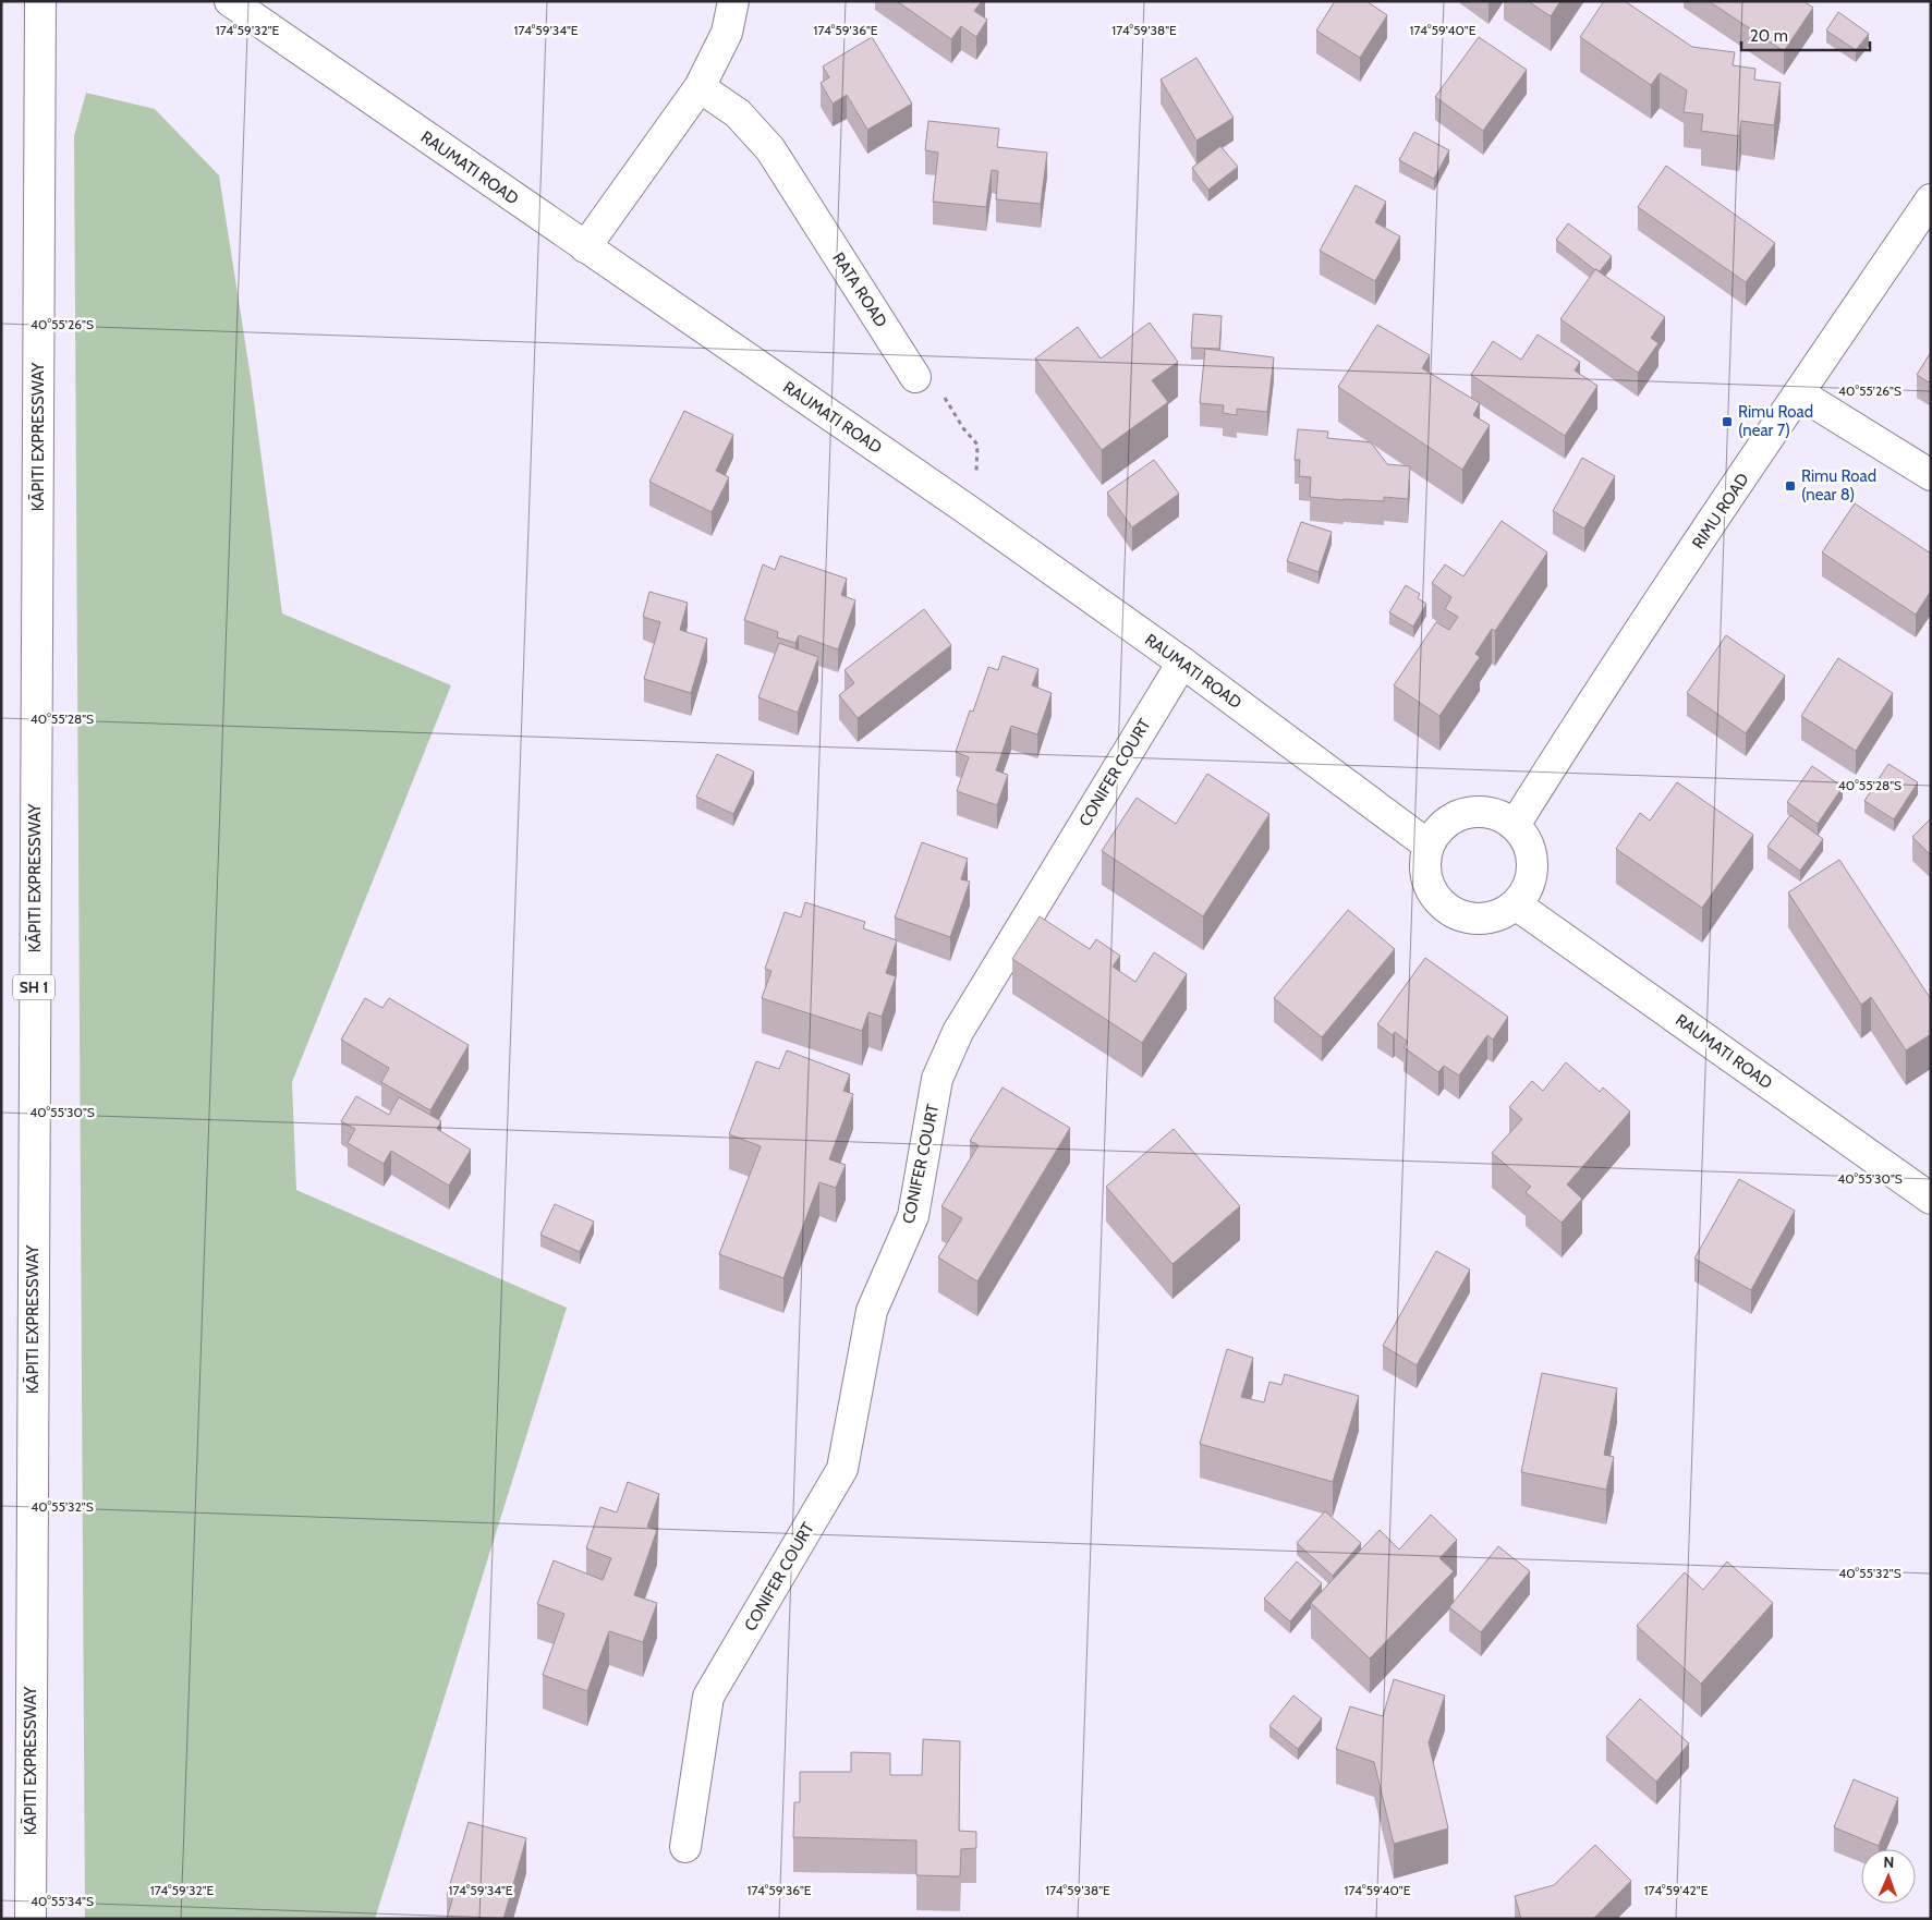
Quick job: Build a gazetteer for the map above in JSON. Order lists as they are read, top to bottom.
{
  "streets": {
    "main road": [
      "RAUMATI ROAD",
      "RATA ROAD",
      "KĀPITI EXPRESSWAY",
      "RIMU ROAD",
      "CONIFER COURT",
      "SH 1"
    ]
  },
  "crossings": [
    ["RAUMATI ROAD", "RIMU ROAD"],
    ["RAUMATI ROAD", "CONIFER COURT"]
  ],
  "places": {
    "transit": ["Rimu Road (near 7)", "Rimu Road (near 8)"]
  },
  "scale_bar": "20 m",
  "north": "top",
  "coordinates": [
    "174°59'32\"E",
    "174°59'34\"E",
    "174°59'36\"E",
    "174°59'38\"E",
    "174°59'40\"E",
    "40°55'26\"S",
    "40°55'28\"S",
    "40°55'30\"S",
    "40°55'32\"S",
    "174°59'42\"E",
    "40°55'34\"S"
  ]
}
